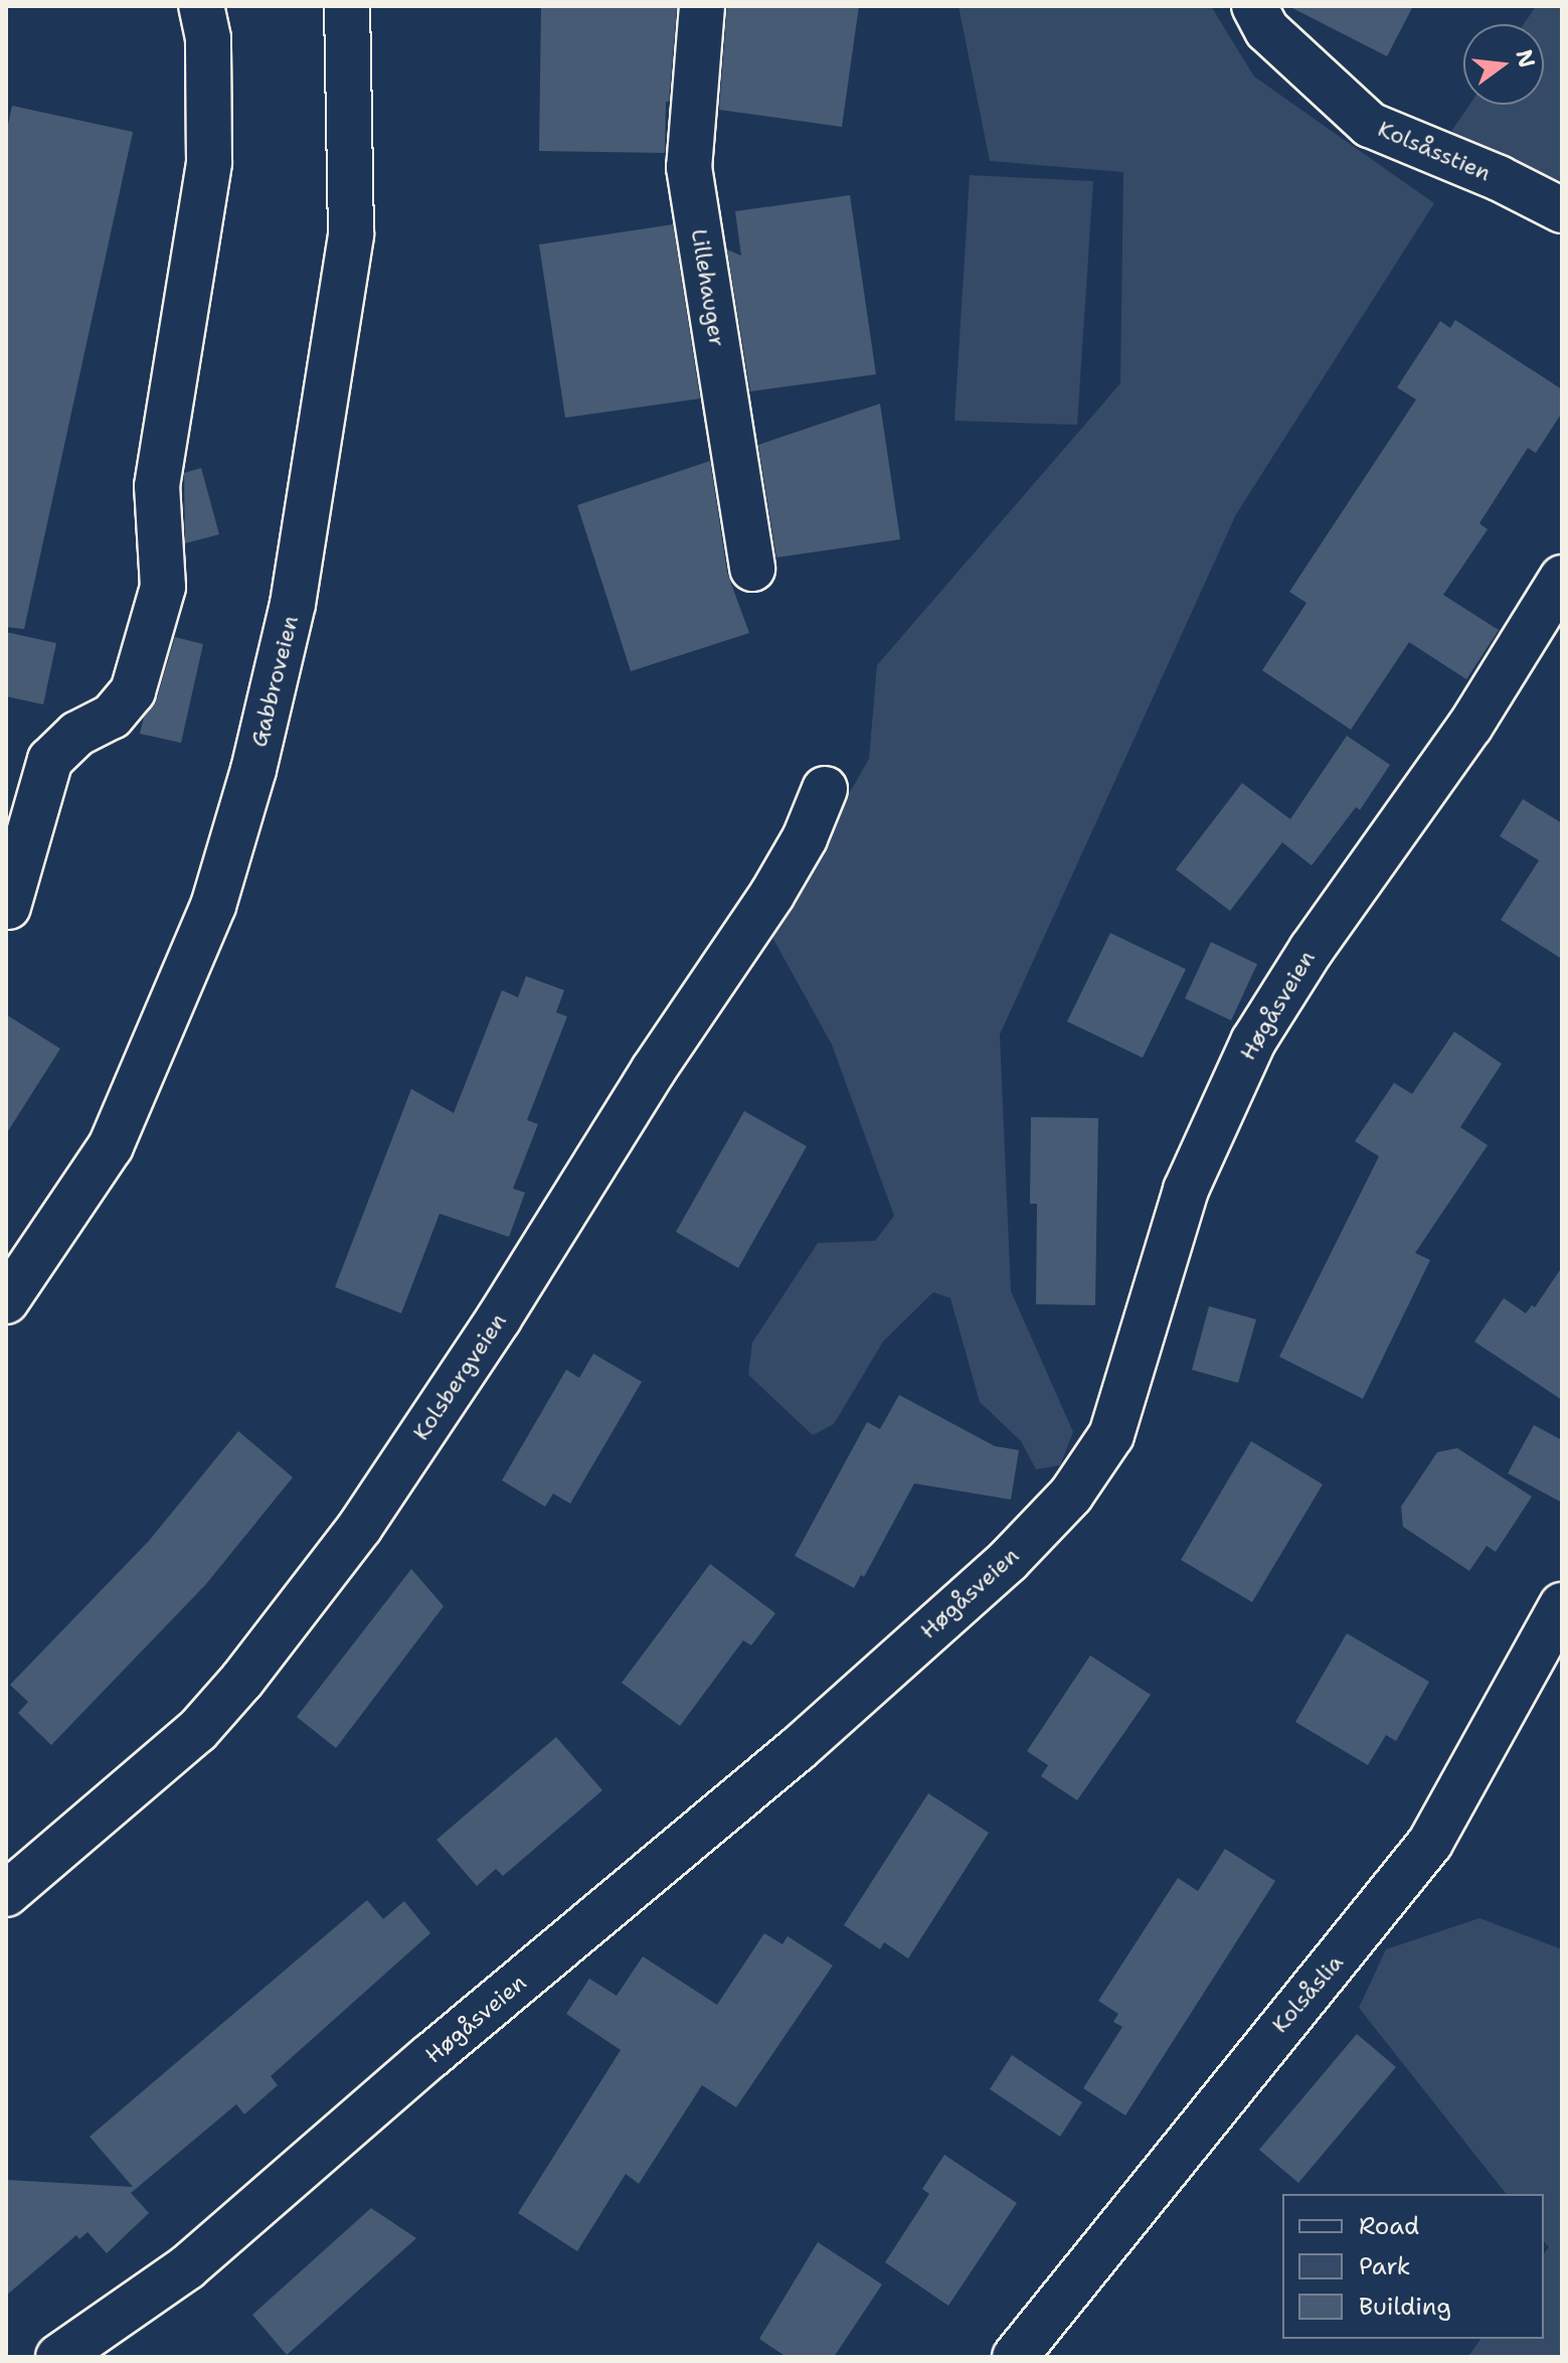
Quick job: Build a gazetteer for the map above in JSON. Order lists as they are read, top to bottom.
{
  "streets": {
    "street": [
      "Kolsåsstien",
      "Lillehauger",
      "Gabbroveien",
      "Høgåsveien",
      "Kolsbergveien",
      "Kolsåslia"
    ]
  },
  "legend": ["Road", "Park", "Building"],
  "north": "right"
}
